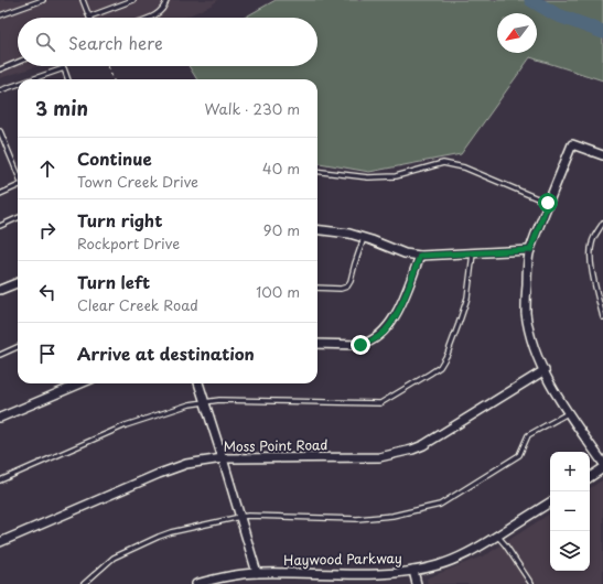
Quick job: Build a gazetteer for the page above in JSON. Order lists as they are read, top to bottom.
{
  "streets": {
    "street": ["Moss Point Road", "Haywood Parkway"]
  },
  "north": "bottom left",
  "page": {
    "search": "Search here",
    "heading": ["3 min", "Walk · 230 m"],
    "list": [
      ["Continue", "Town Creek Drive", "40 m"],
      ["Turn right", "Rockport Drive", "90 m"],
      ["Turn left", "Clear Creek Road", "100 m"],
      "Arrive at destination"
    ],
    "map_buttons": ["+", "−"]
  }
}
